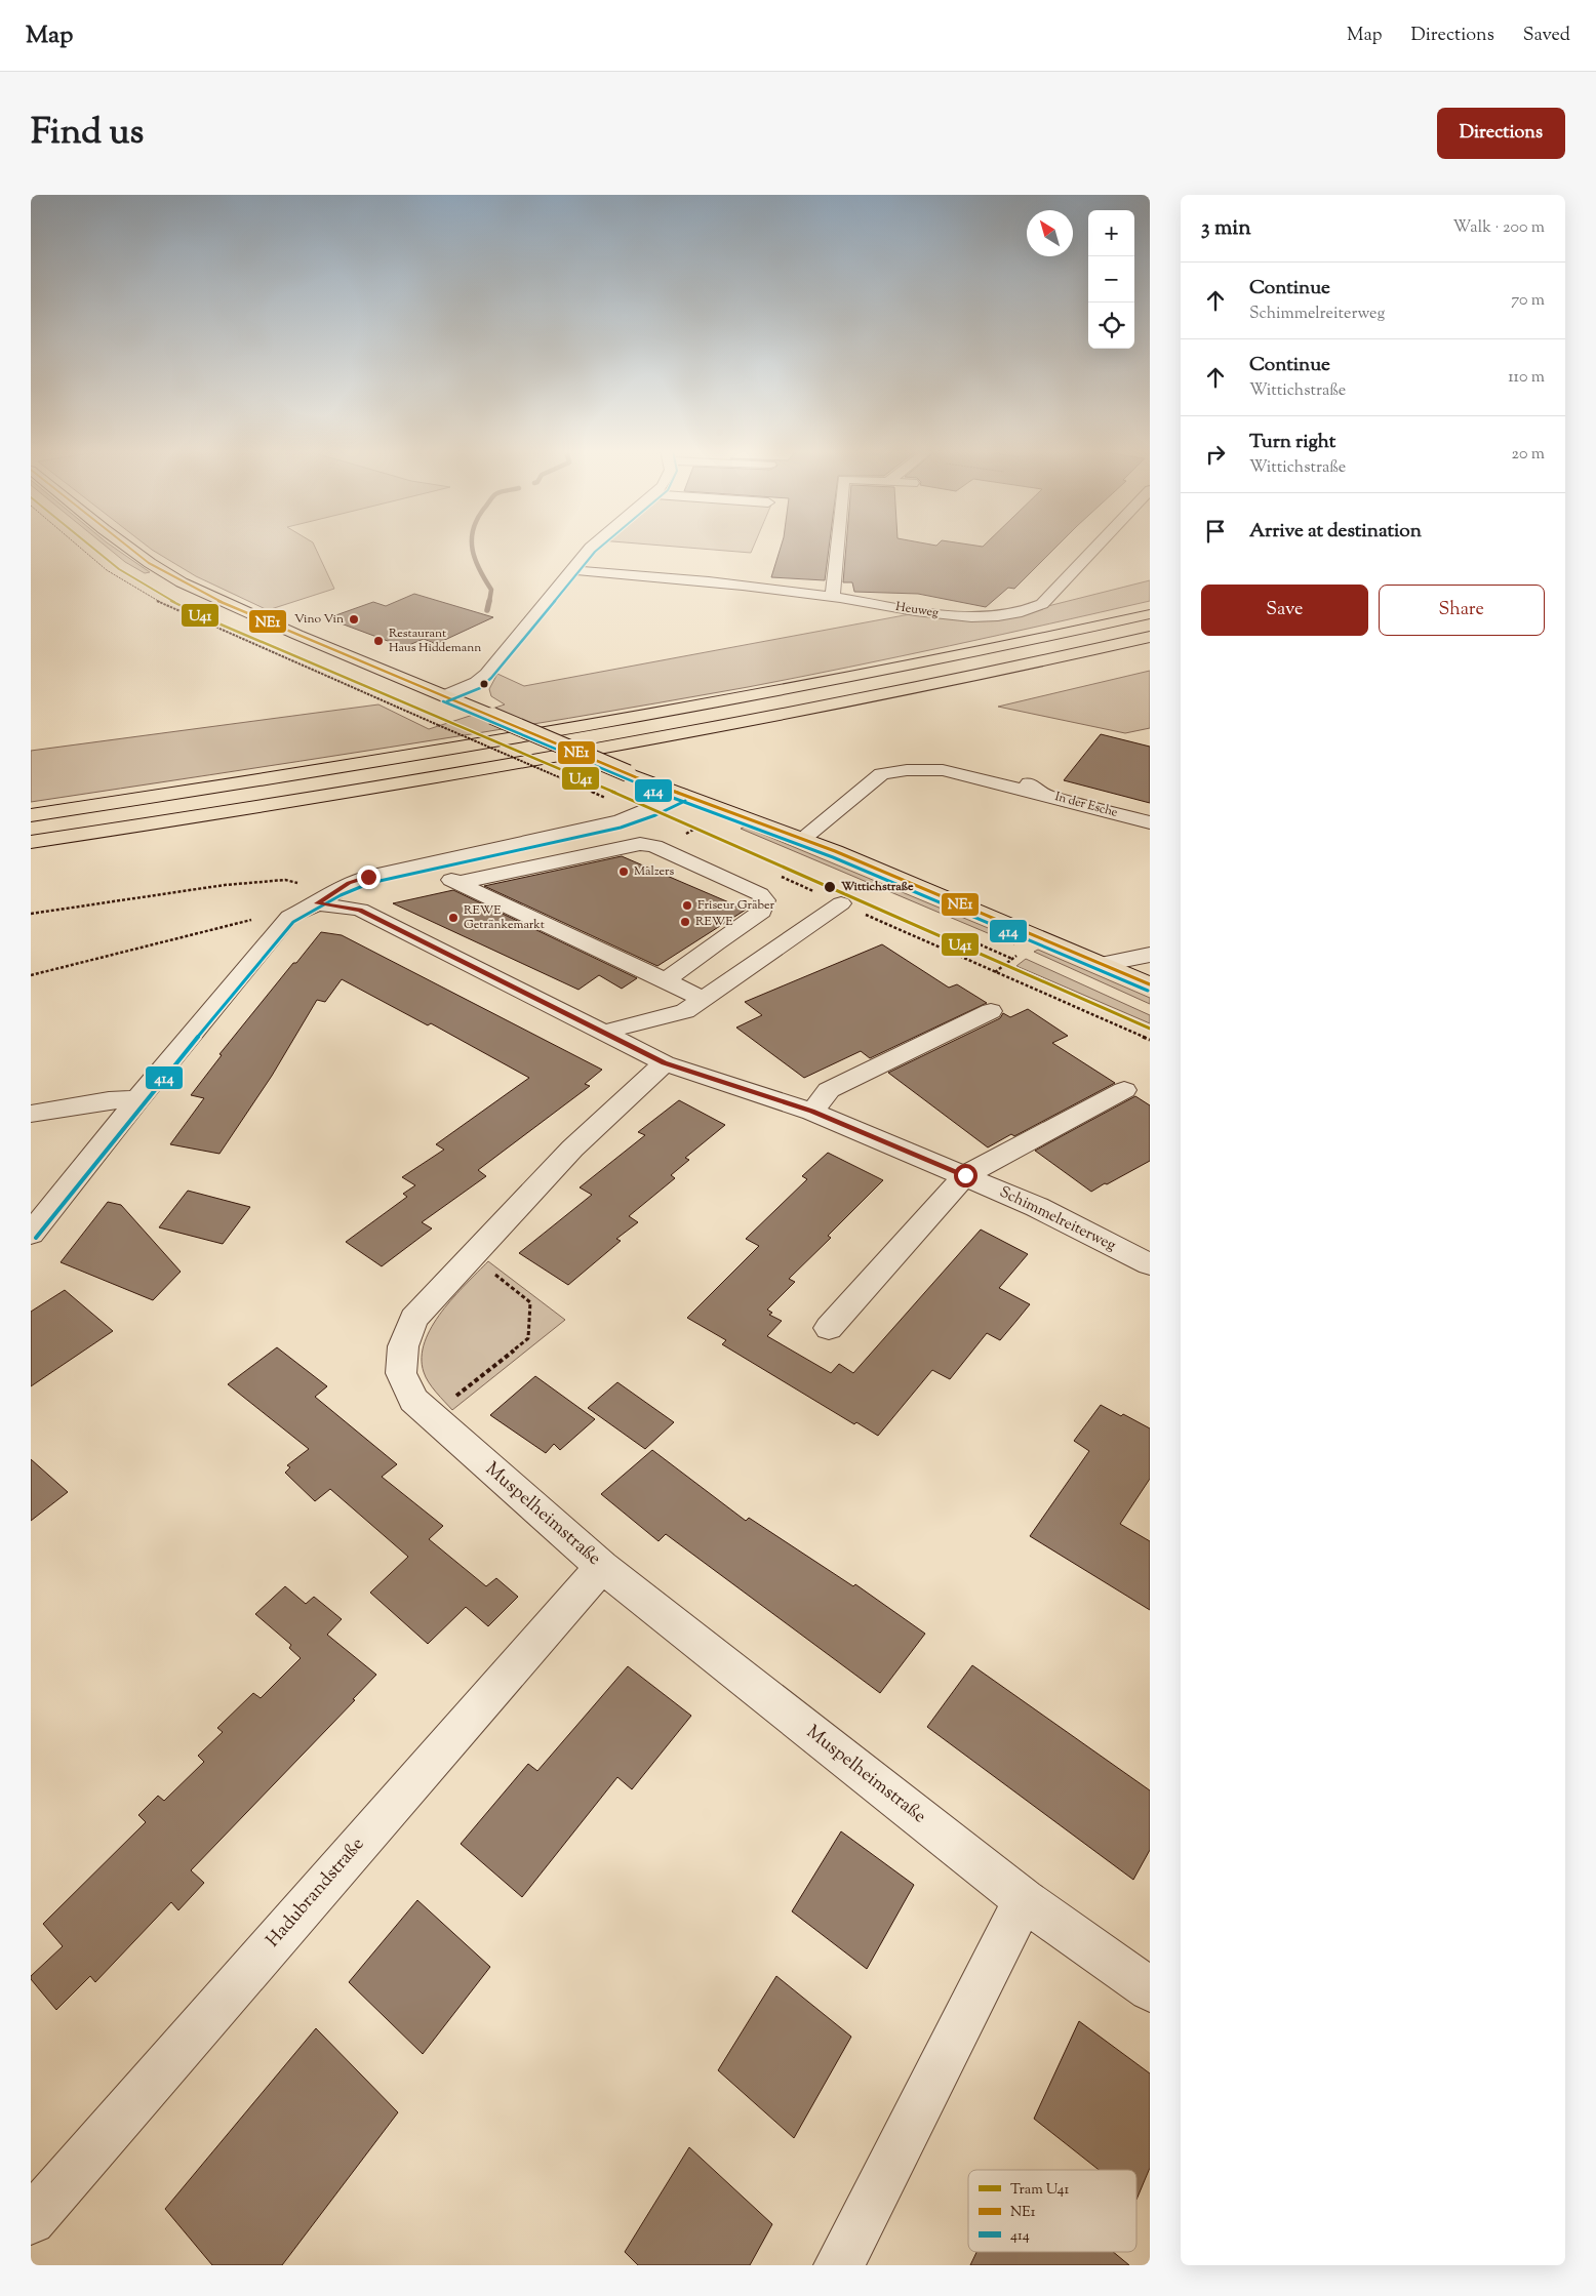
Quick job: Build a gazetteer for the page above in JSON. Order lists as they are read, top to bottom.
{
  "streets": {
    "street": [
      "Heuweg",
      "In der Esche",
      "Schimmelreiterweg",
      "Muspelheimstraße",
      "Hadubrandstraße"
    ]
  },
  "crossings": [
    ["Schimmelreiterweg", "Muspelheimstraße"],
    ["Muspelheimstraße", "Hadubrandstraße"]
  ],
  "places": [
    "Vino Vin",
    "Restaurant Haus Hiddemann",
    "Malzers",
    "Wittichstraße",
    "Friseur Gräber",
    "REWE Getränkemarkt",
    "REWE"
  ],
  "lines": ["tram line U41", "transit line NE1", "transit line 414"],
  "legend": ["Tram U41", "NE1", "414"],
  "north": "top left",
  "page": {
    "header": "Map",
    "nav": ["Map", "Directions", "Saved"],
    "title": "Find us",
    "buttons": [
      "Directions",
      ["Save", "Share"]
    ],
    "heading": ["3 min", "Walk · 200 m"],
    "map_buttons": ["+", "−"],
    "list": [
      ["Continue", "Schimmelreiterweg", "70 m"],
      ["Continue", "Wittichstraße", "110 m"],
      ["Turn right", "Wittichstraße", "20 m"],
      "Arrive at destination"
    ]
  }
}
